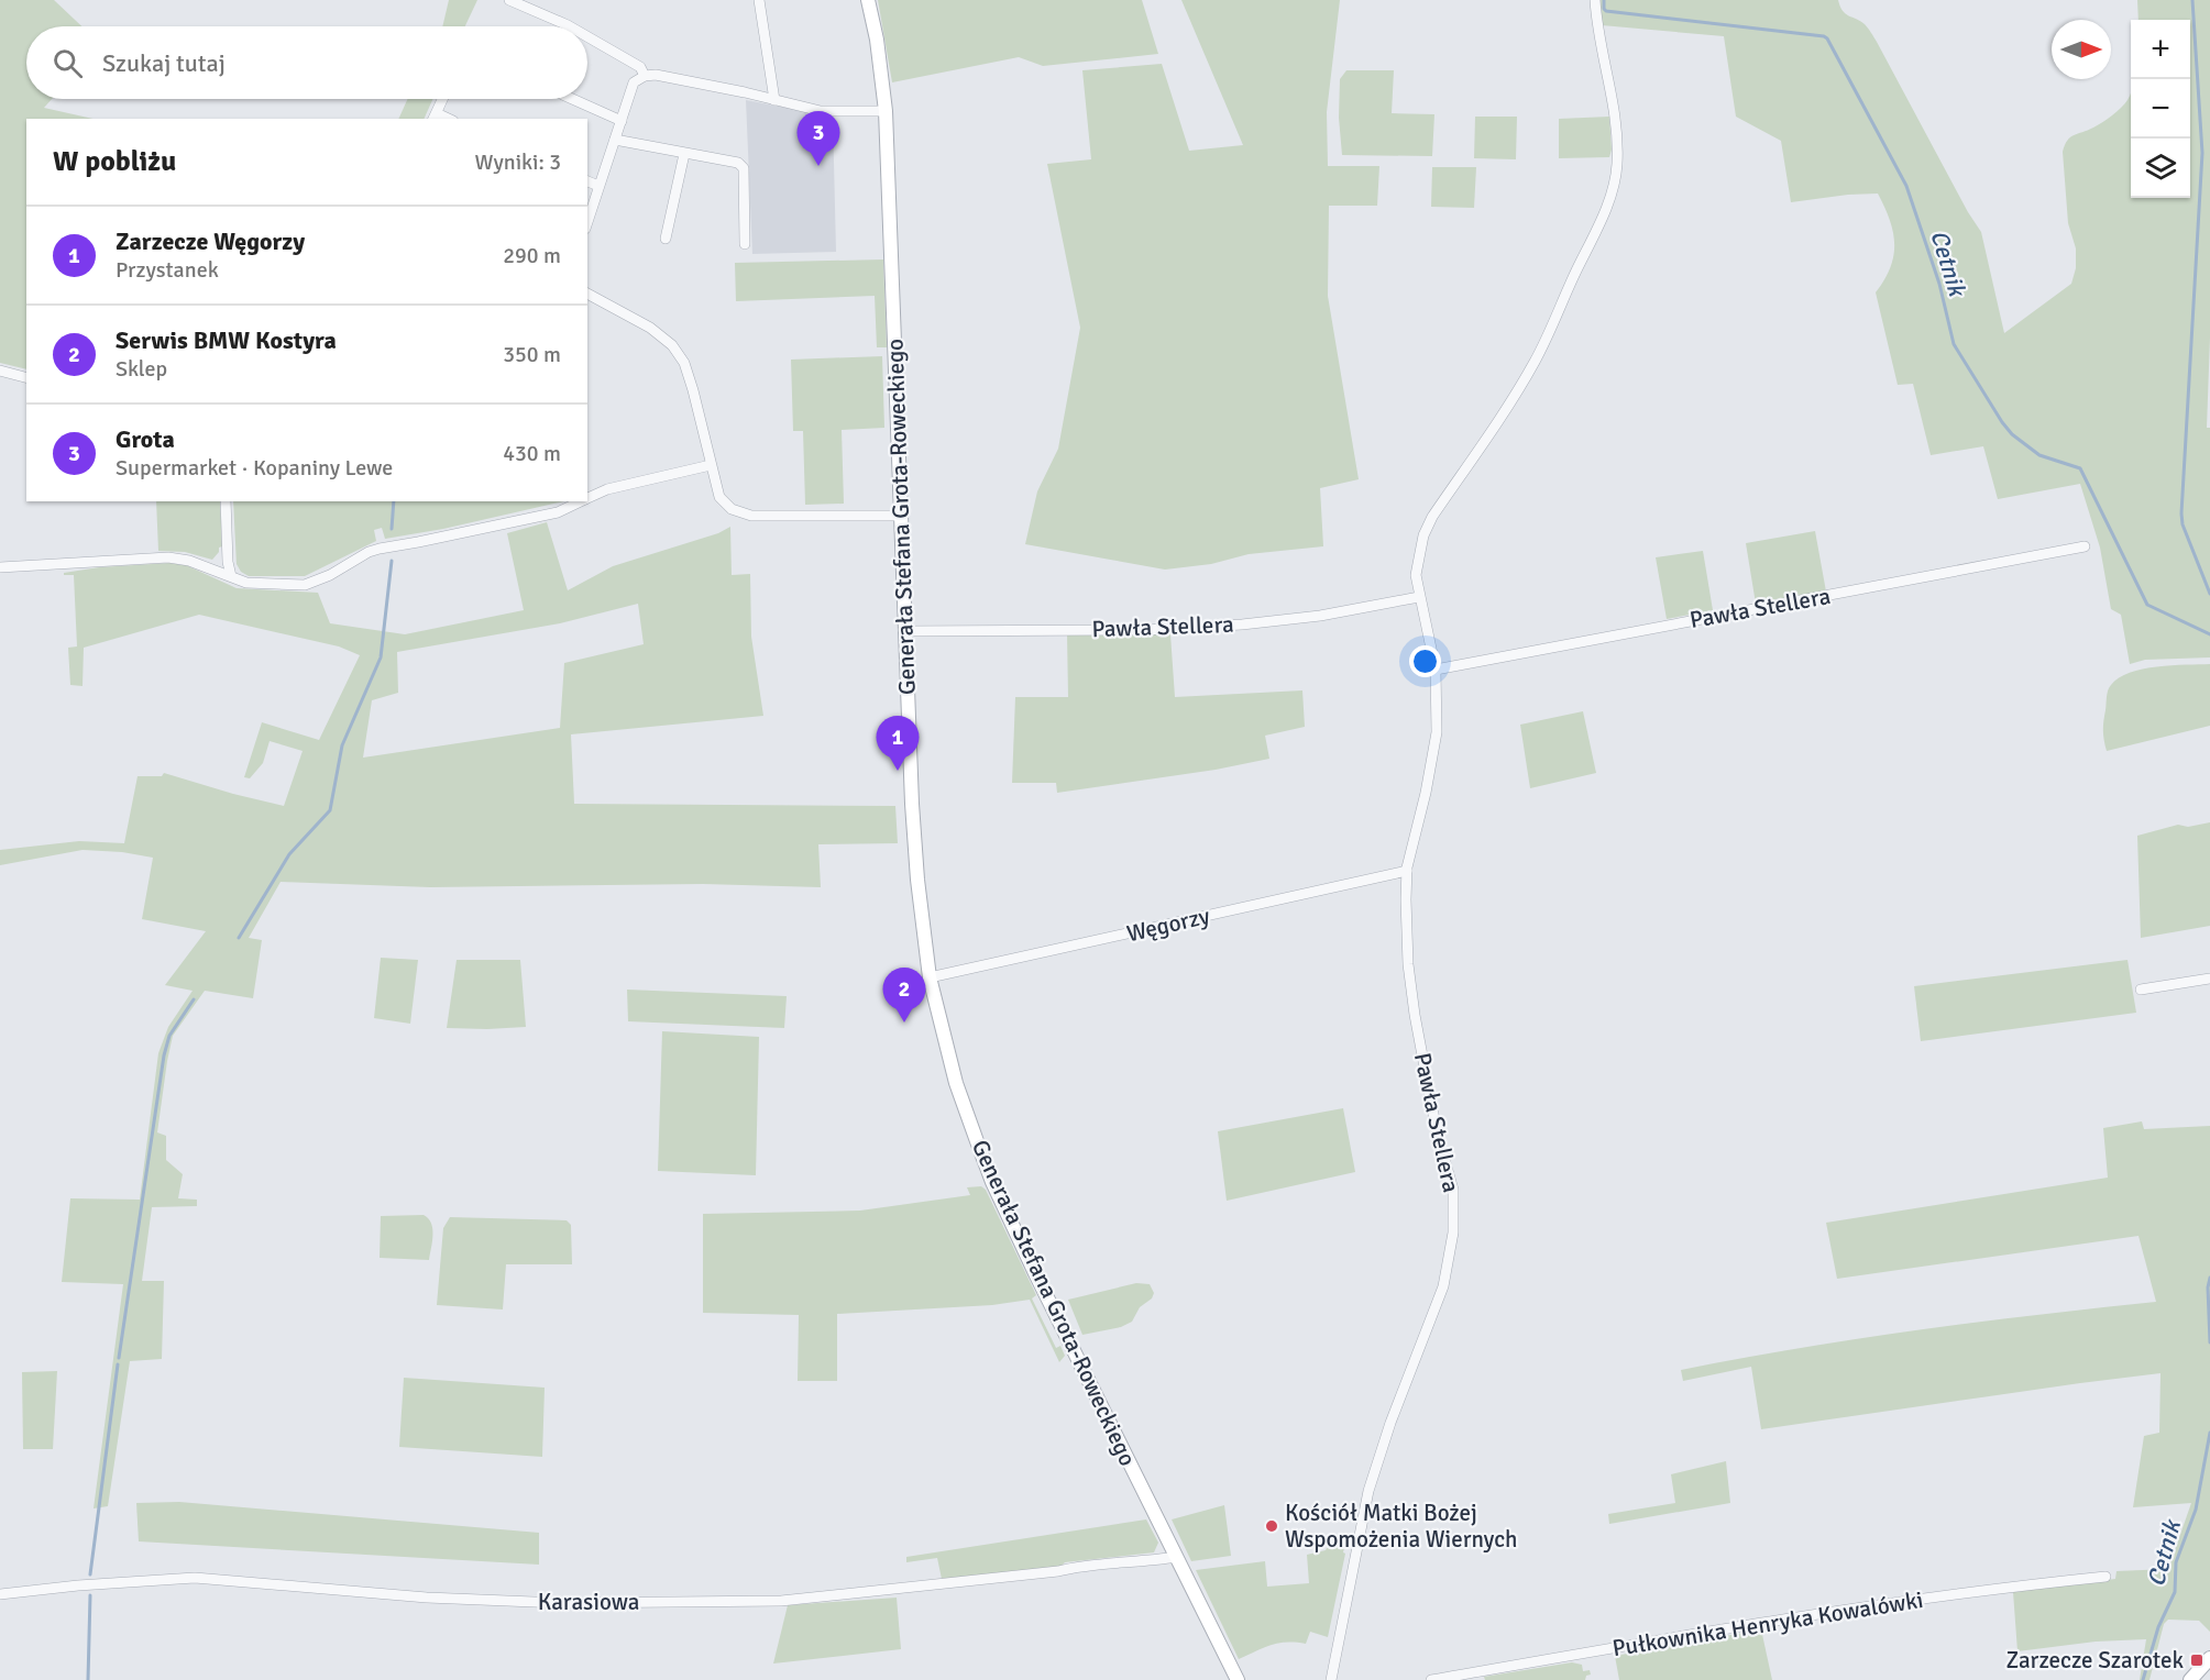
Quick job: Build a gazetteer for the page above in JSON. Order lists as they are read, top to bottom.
{
  "streets": {
    "street": [
      "Generała Stefana Grota-Roweckiego",
      "Pawła Stellera",
      "Węgorzy",
      "Karasiowa",
      "Pułkownika Henryka Kowalówki"
    ]
  },
  "crossings": [
    ["Generała Stefana Grota-Roweckiego", "Pawła Stellera"],
    ["Generała Stefana Grota-Roweckiego", "Węgorzy"],
    ["Generała Stefana Grota-Roweckiego", "Karasiowa"],
    ["Pawła Stellera", "Węgorzy"]
  ],
  "water": ["Cetnik"],
  "places": {
    "other": ["Kościół Matki Bożej Wspomożenia Wiernych"],
    "transit": ["Zarzecze Szarotek"]
  },
  "north": "right",
  "page": {
    "map_buttons": ["+", "−"],
    "search": "Szukaj tutaj",
    "pins": ["3", "1", "2"],
    "heading": ["W pobliżu", "Wyniki: 3"],
    "list": [
      {
        "mark": "1",
        "name": "Zarzecze Węgorzy",
        "note": "Przystanek",
        "value": "290 m"
      },
      {
        "mark": "2",
        "name": "Serwis BMW Kostyra",
        "note": "Sklep",
        "value": "350 m"
      },
      {
        "mark": "3",
        "name": "Grota",
        "note": "Supermarket · Kopaniny Lewe",
        "value": "430 m"
      }
    ]
  }
}
